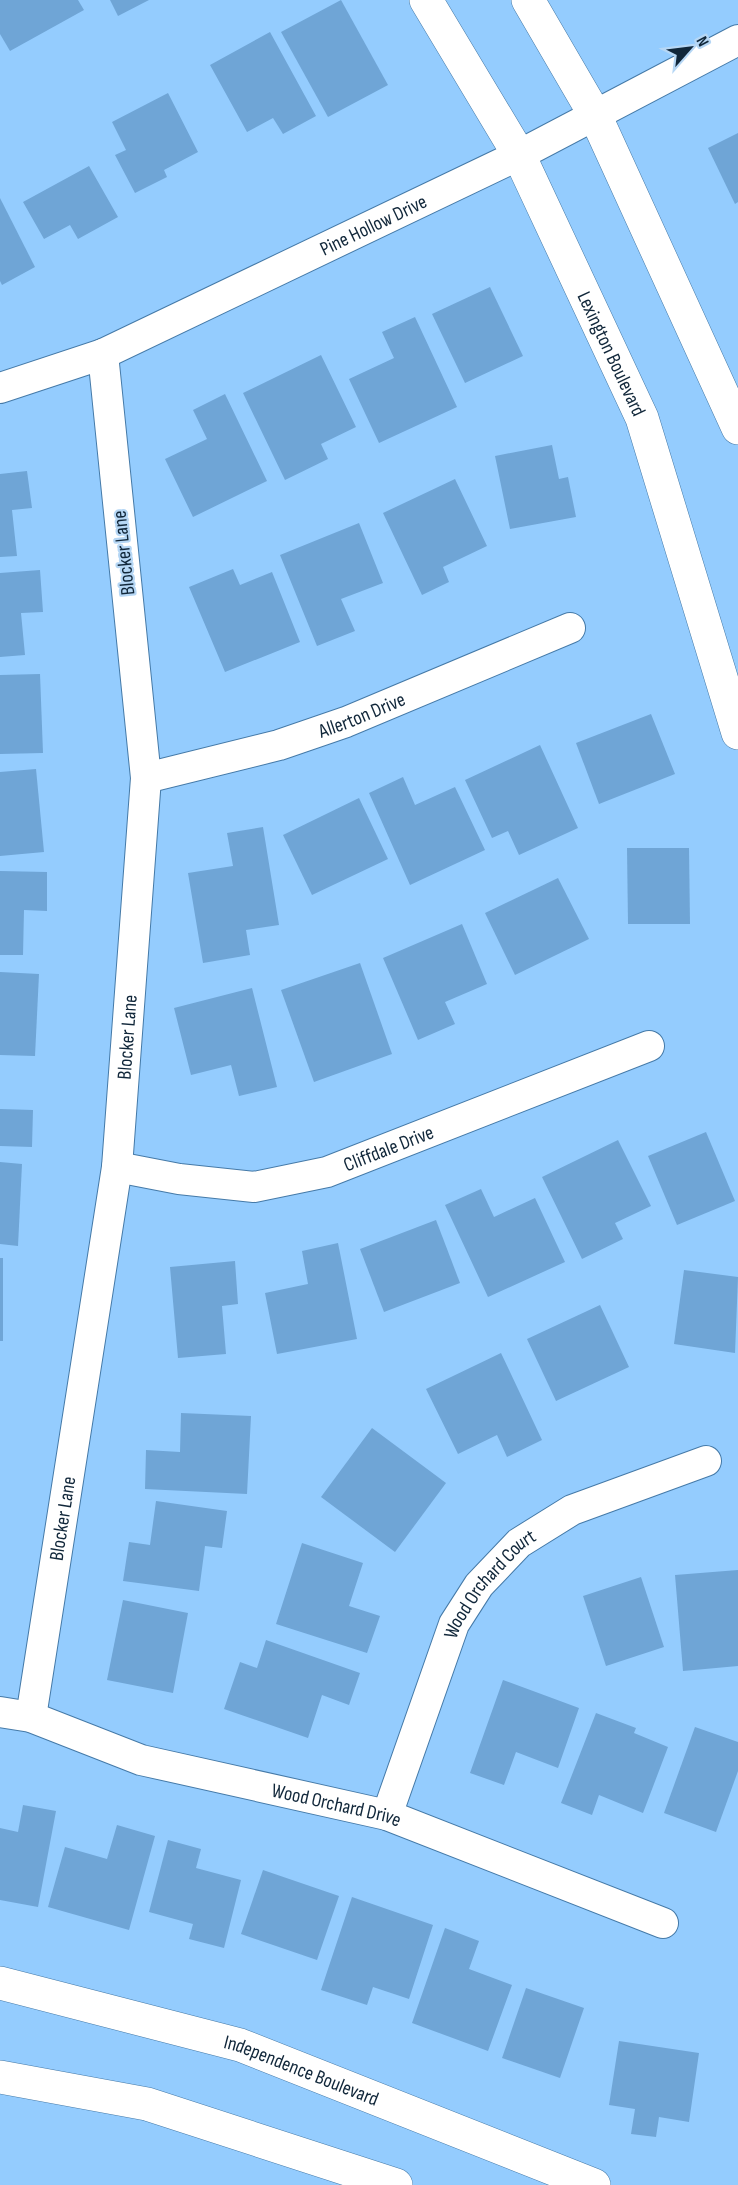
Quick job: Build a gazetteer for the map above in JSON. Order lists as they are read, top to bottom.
{
  "streets": {
    "street": [
      "Pine Hollow Drive",
      "Lexington Boulevard",
      "Blocker Lane",
      "Allerton Drive",
      "Cliffdale Drive",
      "Wood Orchard Court",
      "Wood Orchard Drive",
      "Independence Boulevard"
    ]
  },
  "crossings": [
    ["Pine Hollow Drive", "Lexington Boulevard"],
    ["Pine Hollow Drive", "Blocker Lane"],
    ["Blocker Lane", "Allerton Drive"],
    ["Blocker Lane", "Cliffdale Drive"],
    ["Blocker Lane", "Wood Orchard Drive"],
    ["Wood Orchard Court", "Wood Orchard Drive"]
  ],
  "north": "top right"
}
